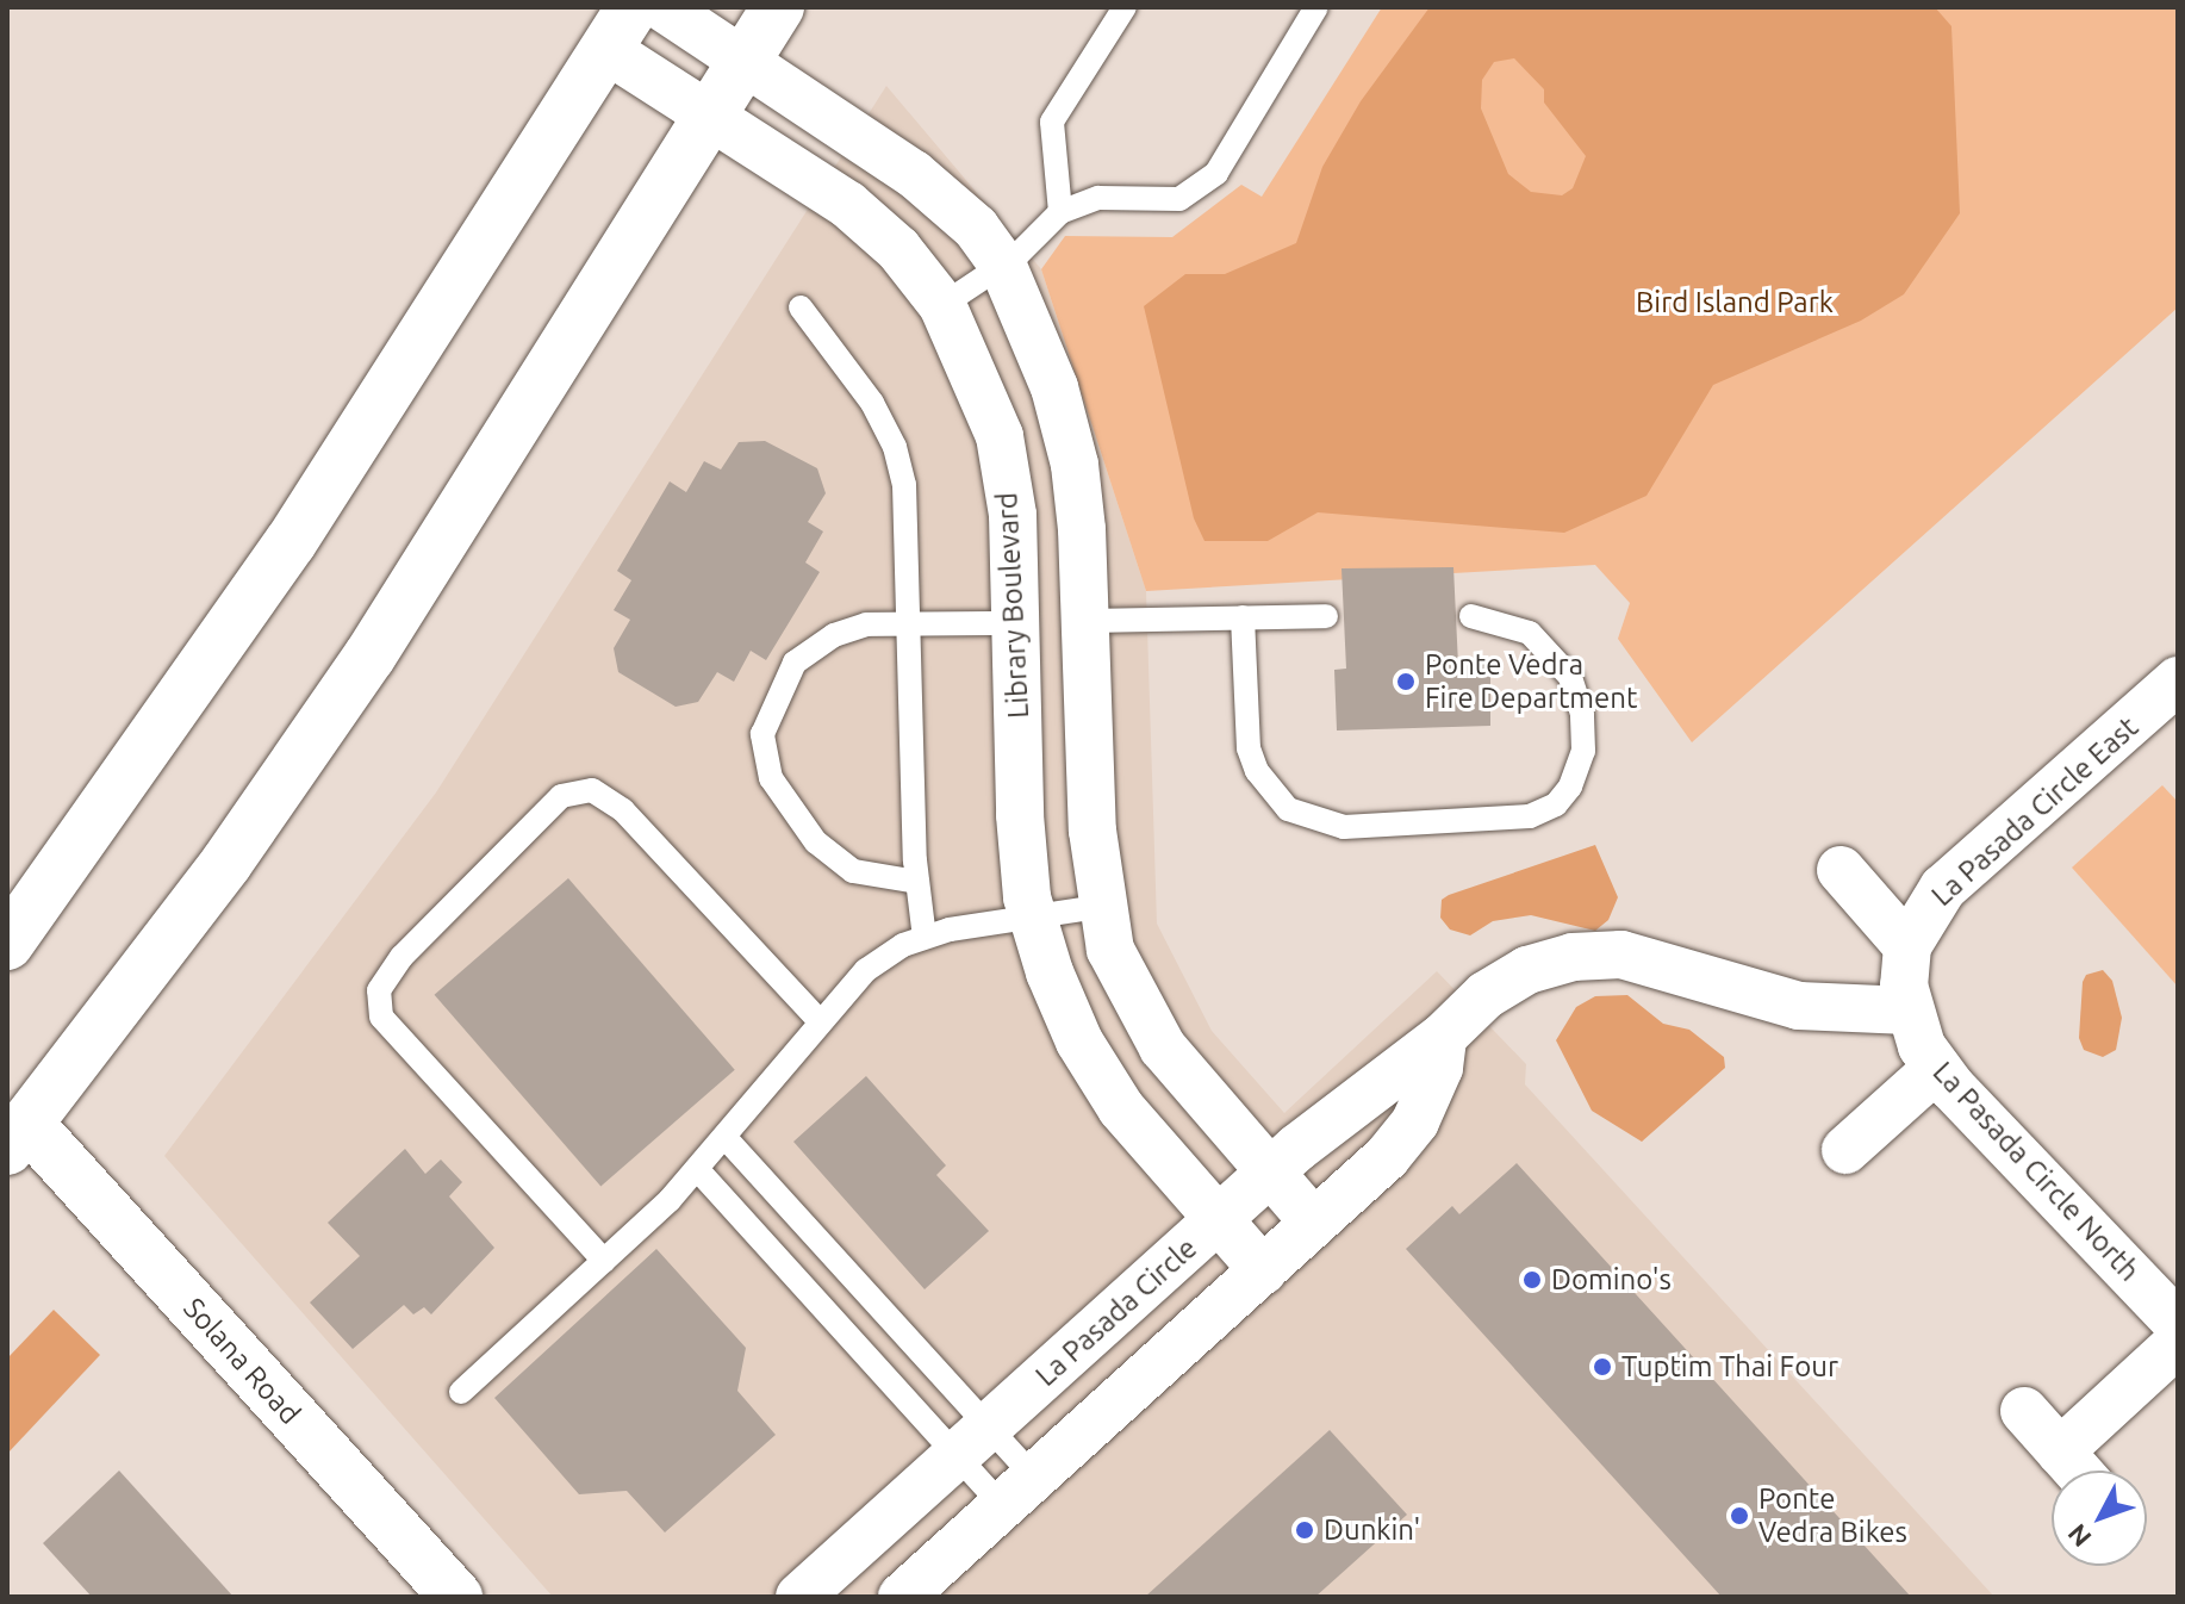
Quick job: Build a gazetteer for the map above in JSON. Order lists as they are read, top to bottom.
{
  "streets": {
    "main road": ["Solana Road"],
    "street": [
      "Library Boulevard",
      "La Pasada Circle East",
      "La Pasada Circle North",
      "La Pasada Circle"
    ]
  },
  "crossings": [
    ["Library Boulevard", "La Pasada Circle"],
    ["La Pasada Circle North", "La Pasada Circle"]
  ],
  "parks": ["Bird Island Park"],
  "places": [
    "Ponte Vedra Fire Department",
    "Domino's",
    "Tuptim Thai Four",
    "Ponte Vedra Bikes",
    "Dunkin'"
  ],
  "north": "bottom left"
}
